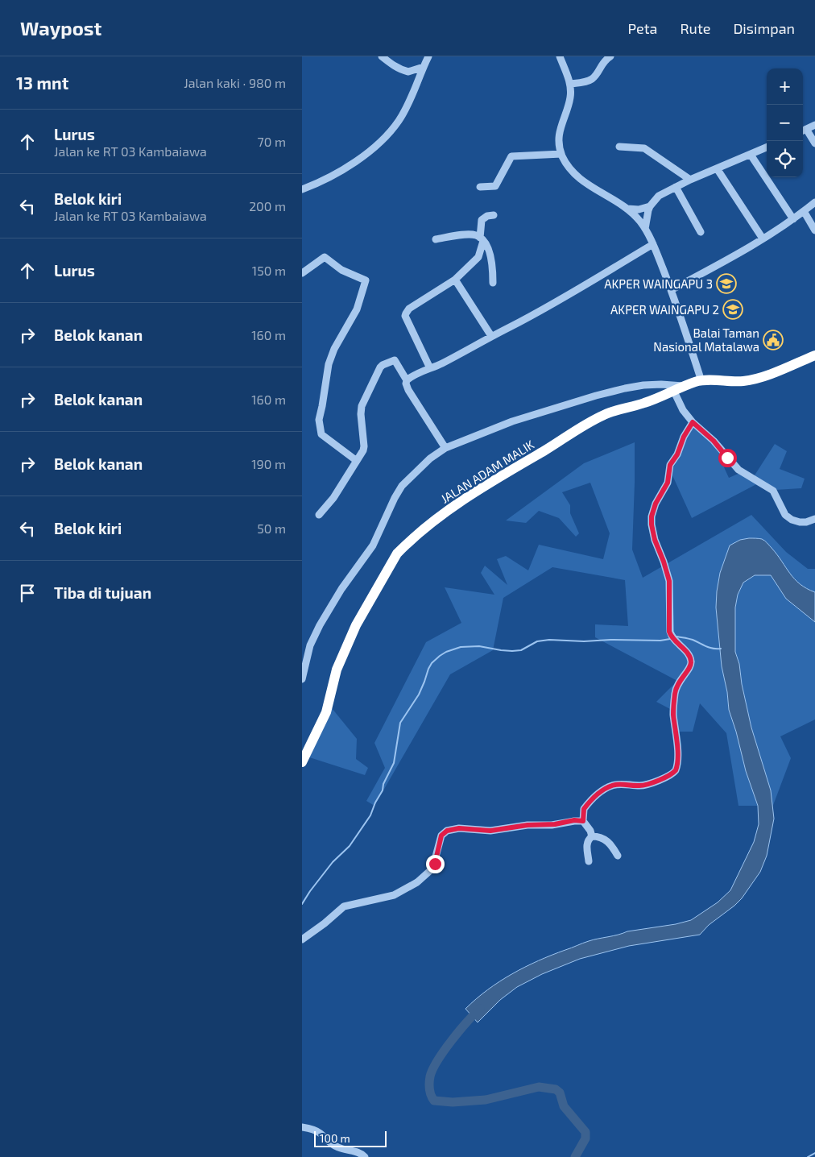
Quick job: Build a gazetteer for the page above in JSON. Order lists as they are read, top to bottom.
{
  "streets": {
    "highway": ["JALAN ADAM MALIK"]
  },
  "places": {
    "school or university": ["AKPER WAINGAPU 3", "AKPER WAINGAPU 2"],
    "public building": ["Balai Taman Nasional Matalawa"]
  },
  "scale_bar": "100 m",
  "page": {
    "header": "Waypost",
    "nav": ["Peta", "Rute", "Disimpan"],
    "heading": ["13 mnt", "Jalan kaki · 980 m"],
    "map_buttons": ["+", "−"],
    "list": [
      ["Lurus", "Jalan ke RT 03 Kambaiawa", "70 m"],
      ["Belok kiri", "Jalan ke RT 03 Kambaiawa", "200 m"],
      ["Lurus", "150 m"],
      ["Belok kanan", "160 m"],
      ["Belok kanan", "160 m"],
      ["Belok kanan", "190 m"],
      ["Belok kiri", "50 m"],
      "Tiba di tujuan"
    ],
    "scale": "100 m"
  }
}
